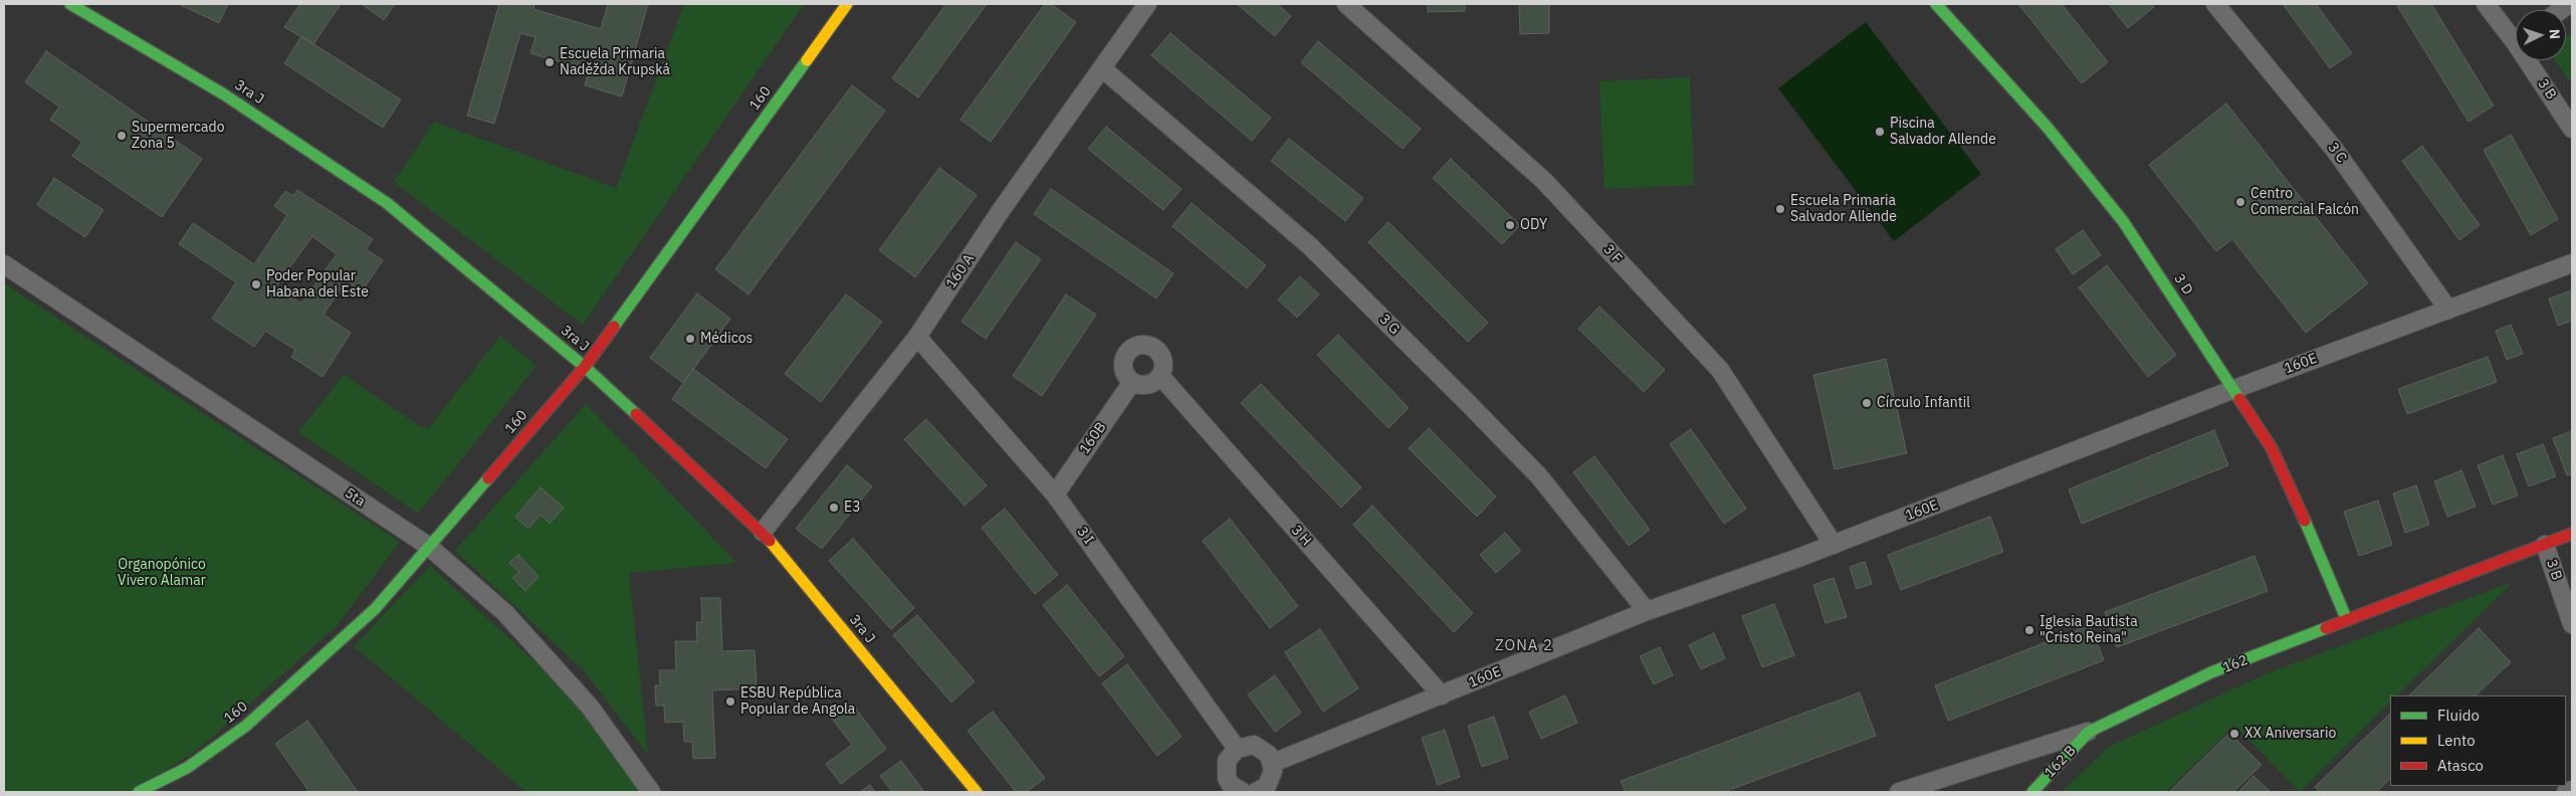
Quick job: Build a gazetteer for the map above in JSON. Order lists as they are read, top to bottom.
{
  "streets": {
    "street": [
      "3 B",
      "3ra J",
      "160",
      "3 C",
      "3 F",
      "160 A",
      "3 D",
      "3 G",
      "160E",
      "160B",
      "5ta",
      "3 I",
      "3 H",
      "162",
      "162 B"
    ]
  },
  "crossings": [
    ["3 B", "162"],
    ["3ra J", "160"],
    ["3ra J", "160 A"],
    ["160", "5ta"],
    ["3 C", "160E"],
    ["3 F", "160E"],
    ["160 A", "3 G"],
    ["160 A", "3 I"],
    ["3 D", "160E"],
    ["3 D", "162"],
    ["3 G", "160E"],
    ["160E", "3 H"],
    ["160B", "3 I"],
    ["160B", "3 H"],
    ["162", "162 B"]
  ],
  "districts": ["ZONA 2"],
  "parks": ["Organopónico Vivero Alamar"],
  "places": [
    "Escuela Primaria Naděžda Krupská",
    "Piscina Salvador Allende",
    "Supermercado Zona 5",
    "Centro Comercial Falcón",
    "Escuela Primaria Salvador Allende",
    "ODY",
    "Poder Popular Habana del Este",
    "Médicos",
    "Círculo Infantil",
    "E3",
    "Iglesia Bautista \"Cristo Reina\"",
    "ESBU República Popular de Angola",
    "XX Aniversario"
  ],
  "legend": ["Fluido", "Lento", "Atasco"],
  "north": "right"
}
